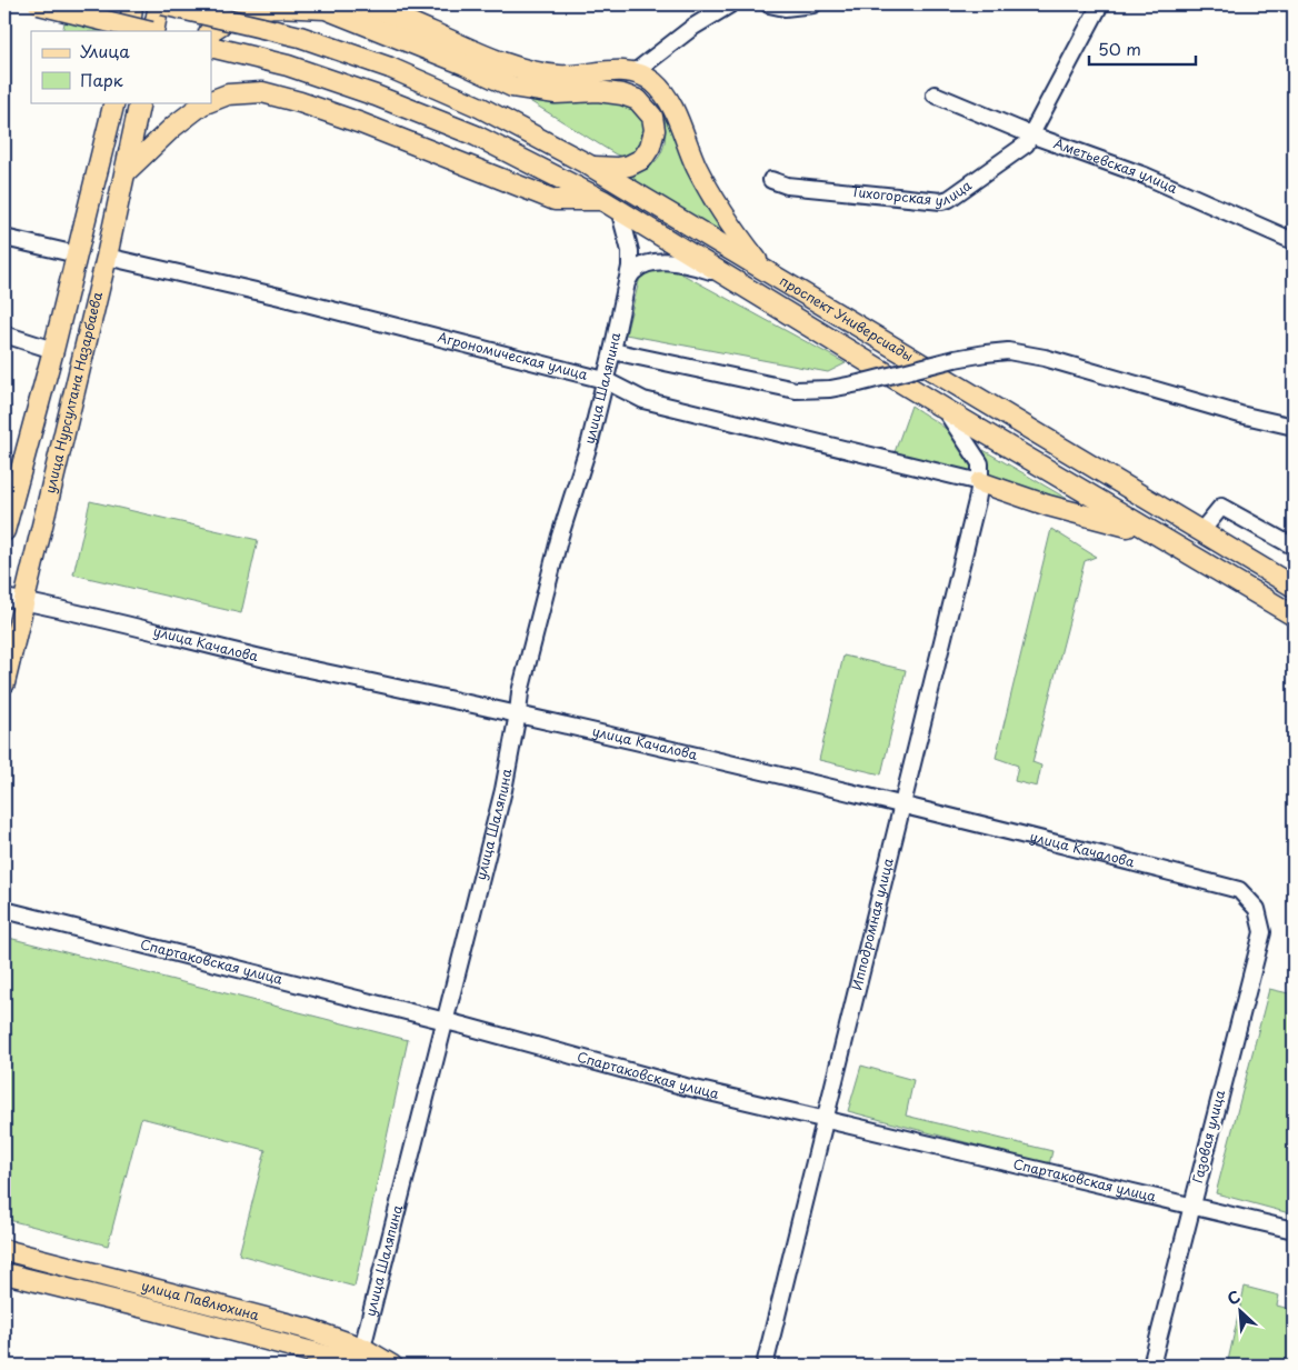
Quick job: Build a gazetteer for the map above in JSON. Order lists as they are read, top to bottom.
{
  "streets": {
    "main road": ["проспект Универсиады", "улица Нурсултана Назарбаева", "улица Павлюхина"],
    "street": [
      "Аметьевская улица",
      "Тихогорская улица",
      "Агрономическая улица",
      "улица Шаляпина",
      "улица Качалова",
      "Ипподромная улица",
      "Спартаковская улица",
      "Газовая улица"
    ]
  },
  "crossings": [
    ["Аметьевская улица", "Тихогорская улица"],
    ["проспект Универсиады", "улица Шаляпина"],
    ["Агрономическая улица", "улица Шаляпина"],
    ["Агрономическая улица", "улица Нурсултана Назарбаева"],
    ["Агрономическая улица", "Ипподромная улица"],
    ["улица Шаляпина", "улица Качалова"],
    ["улица Шаляпина", "Спартаковская улица"],
    ["улица Шаляпина", "улица Павлюхина"],
    ["улица Нурсултана Назарбаева", "улица Качалова"],
    ["улица Качалова", "Ипподромная улица"],
    ["улица Качалова", "Газовая улица"],
    ["Ипподромная улица", "Спартаковская улица"],
    ["Спартаковская улица", "Газовая улица"]
  ],
  "legend": ["Улица", "Парк"],
  "scale_bar": "50 m",
  "north": "top left"
}
